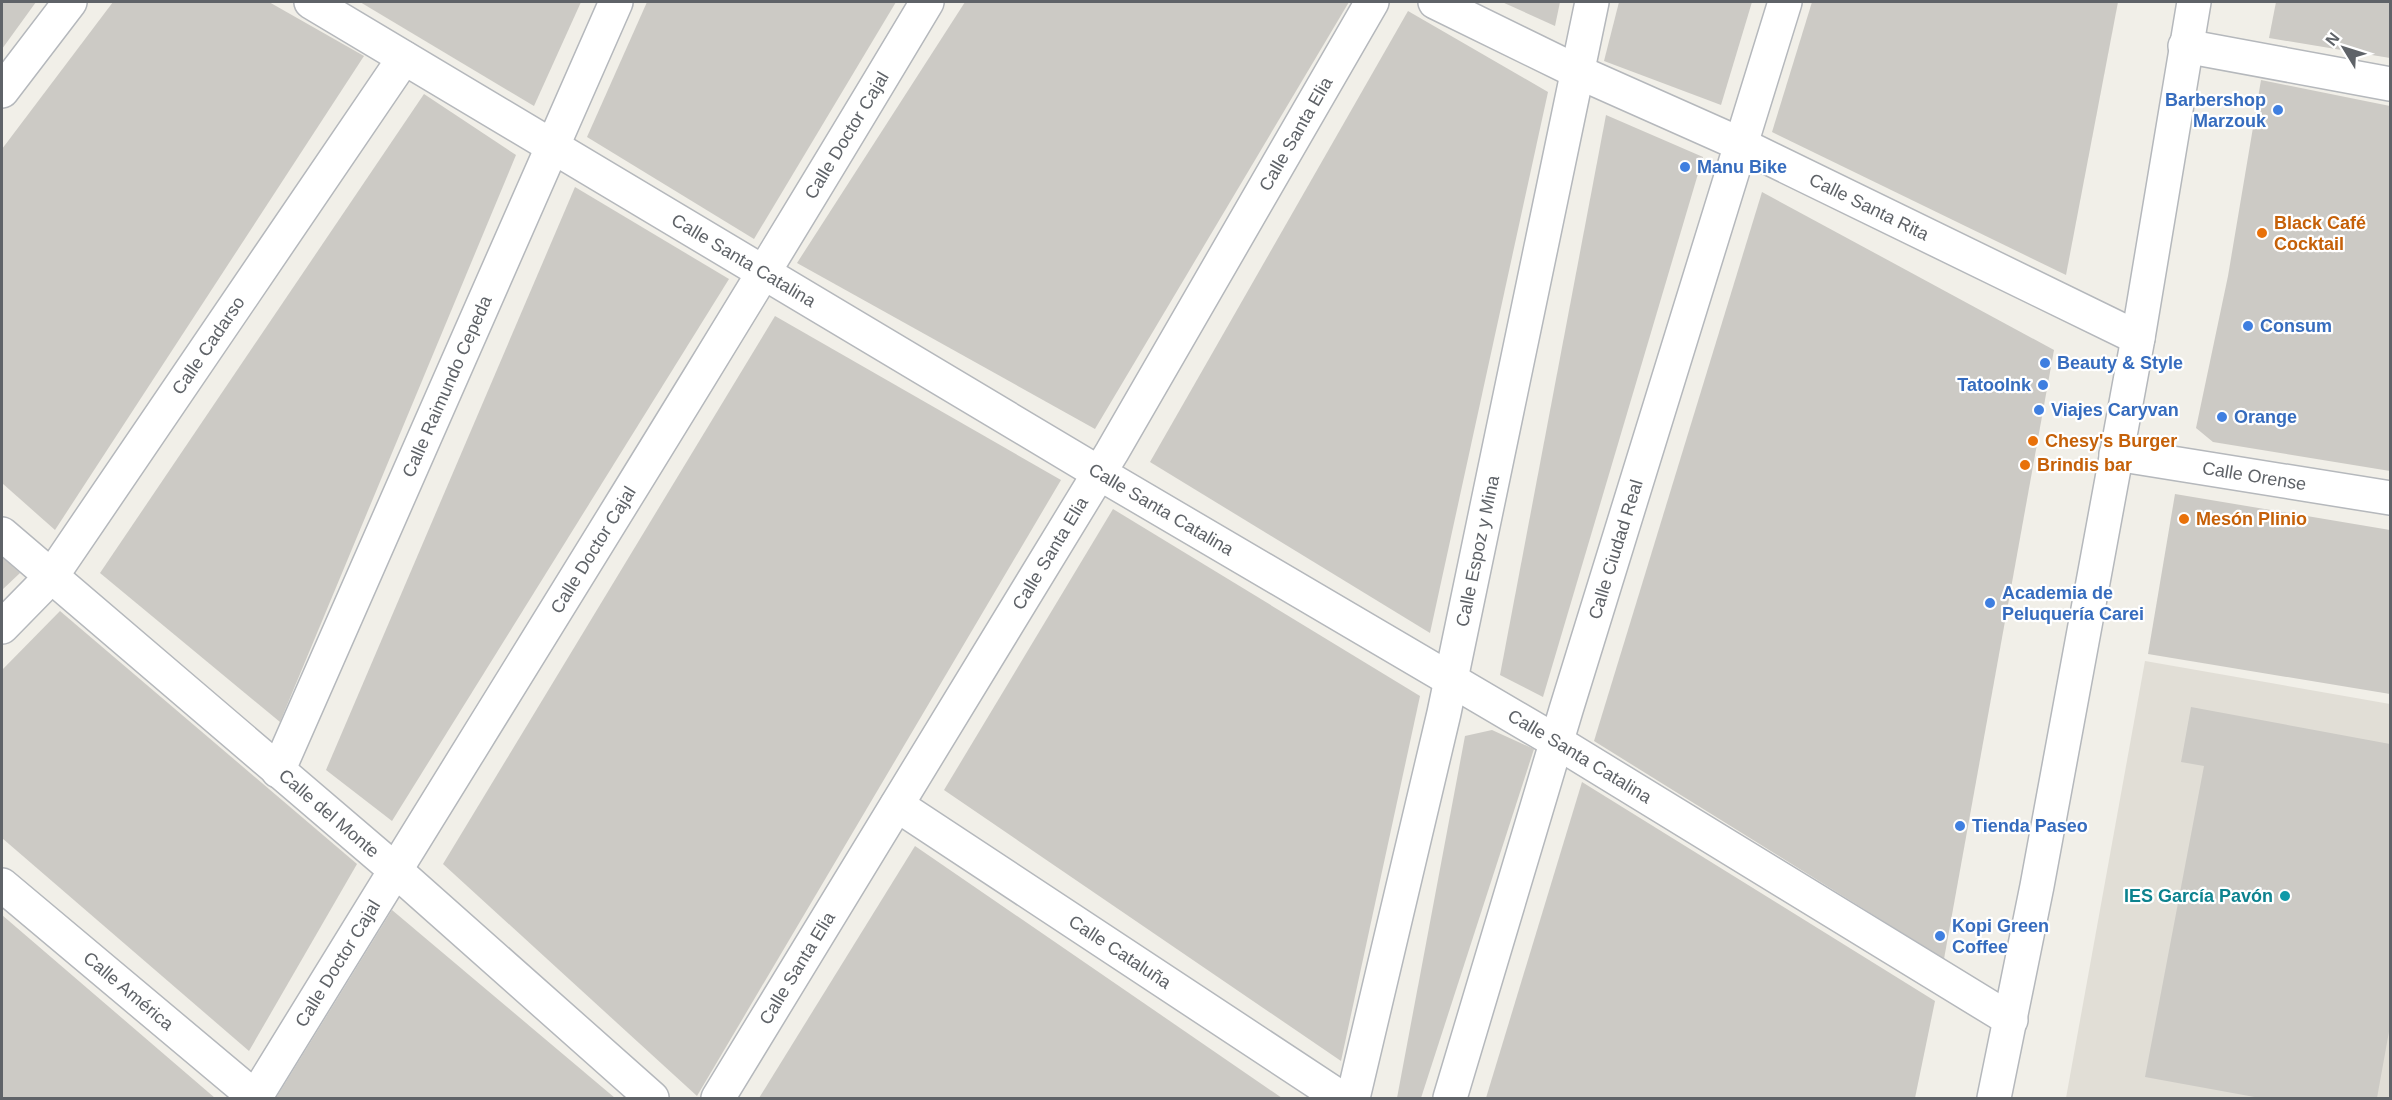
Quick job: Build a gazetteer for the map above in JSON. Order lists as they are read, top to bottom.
{
  "streets": {
    "street": [
      "Calle Santa Elia",
      "Calle Doctor Cajal",
      "Calle Santa Rita",
      "Calle Santa Catalina",
      "Calle Cadarso",
      "Calle Raimundo Cepeda",
      "Calle Orense",
      "Calle Ciudad Real",
      "Calle Espoz y Mina",
      "Calle del Monte",
      "Calle Cataluña",
      "Calle América"
    ]
  },
  "crossings": [
    ["Calle Santa Elia", "Calle Santa Catalina"],
    ["Calle Santa Elia", "Calle Cataluña"],
    ["Calle Doctor Cajal", "Calle Santa Catalina"],
    ["Calle Doctor Cajal", "Calle del Monte"],
    ["Calle Doctor Cajal", "Calle América"],
    ["Calle Santa Rita", "Calle Ciudad Real"],
    ["Calle Santa Rita", "Calle Espoz y Mina"],
    ["Calle Santa Catalina", "Calle Cadarso"],
    ["Calle Santa Catalina", "Calle Raimundo Cepeda"],
    ["Calle Santa Catalina", "Calle Ciudad Real"],
    ["Calle Santa Catalina", "Calle Espoz y Mina"],
    ["Calle Cadarso", "Calle del Monte"],
    ["Calle Raimundo Cepeda", "Calle del Monte"]
  ],
  "places": [
    "Barbershop Marzouk",
    "Manu Bike",
    "Black Café Cocktail",
    "Consum",
    "Beauty & Style",
    "TatooInk",
    "Viajes Caryvan",
    "Orange",
    "Chesy's Burger",
    "Brindis bar",
    "Mesón Plinio",
    "Academia de Peluquería Carei",
    "Tienda Paseo",
    "IES García Pavón",
    "Kopi Green Coffee"
  ],
  "north": "top left"
}
